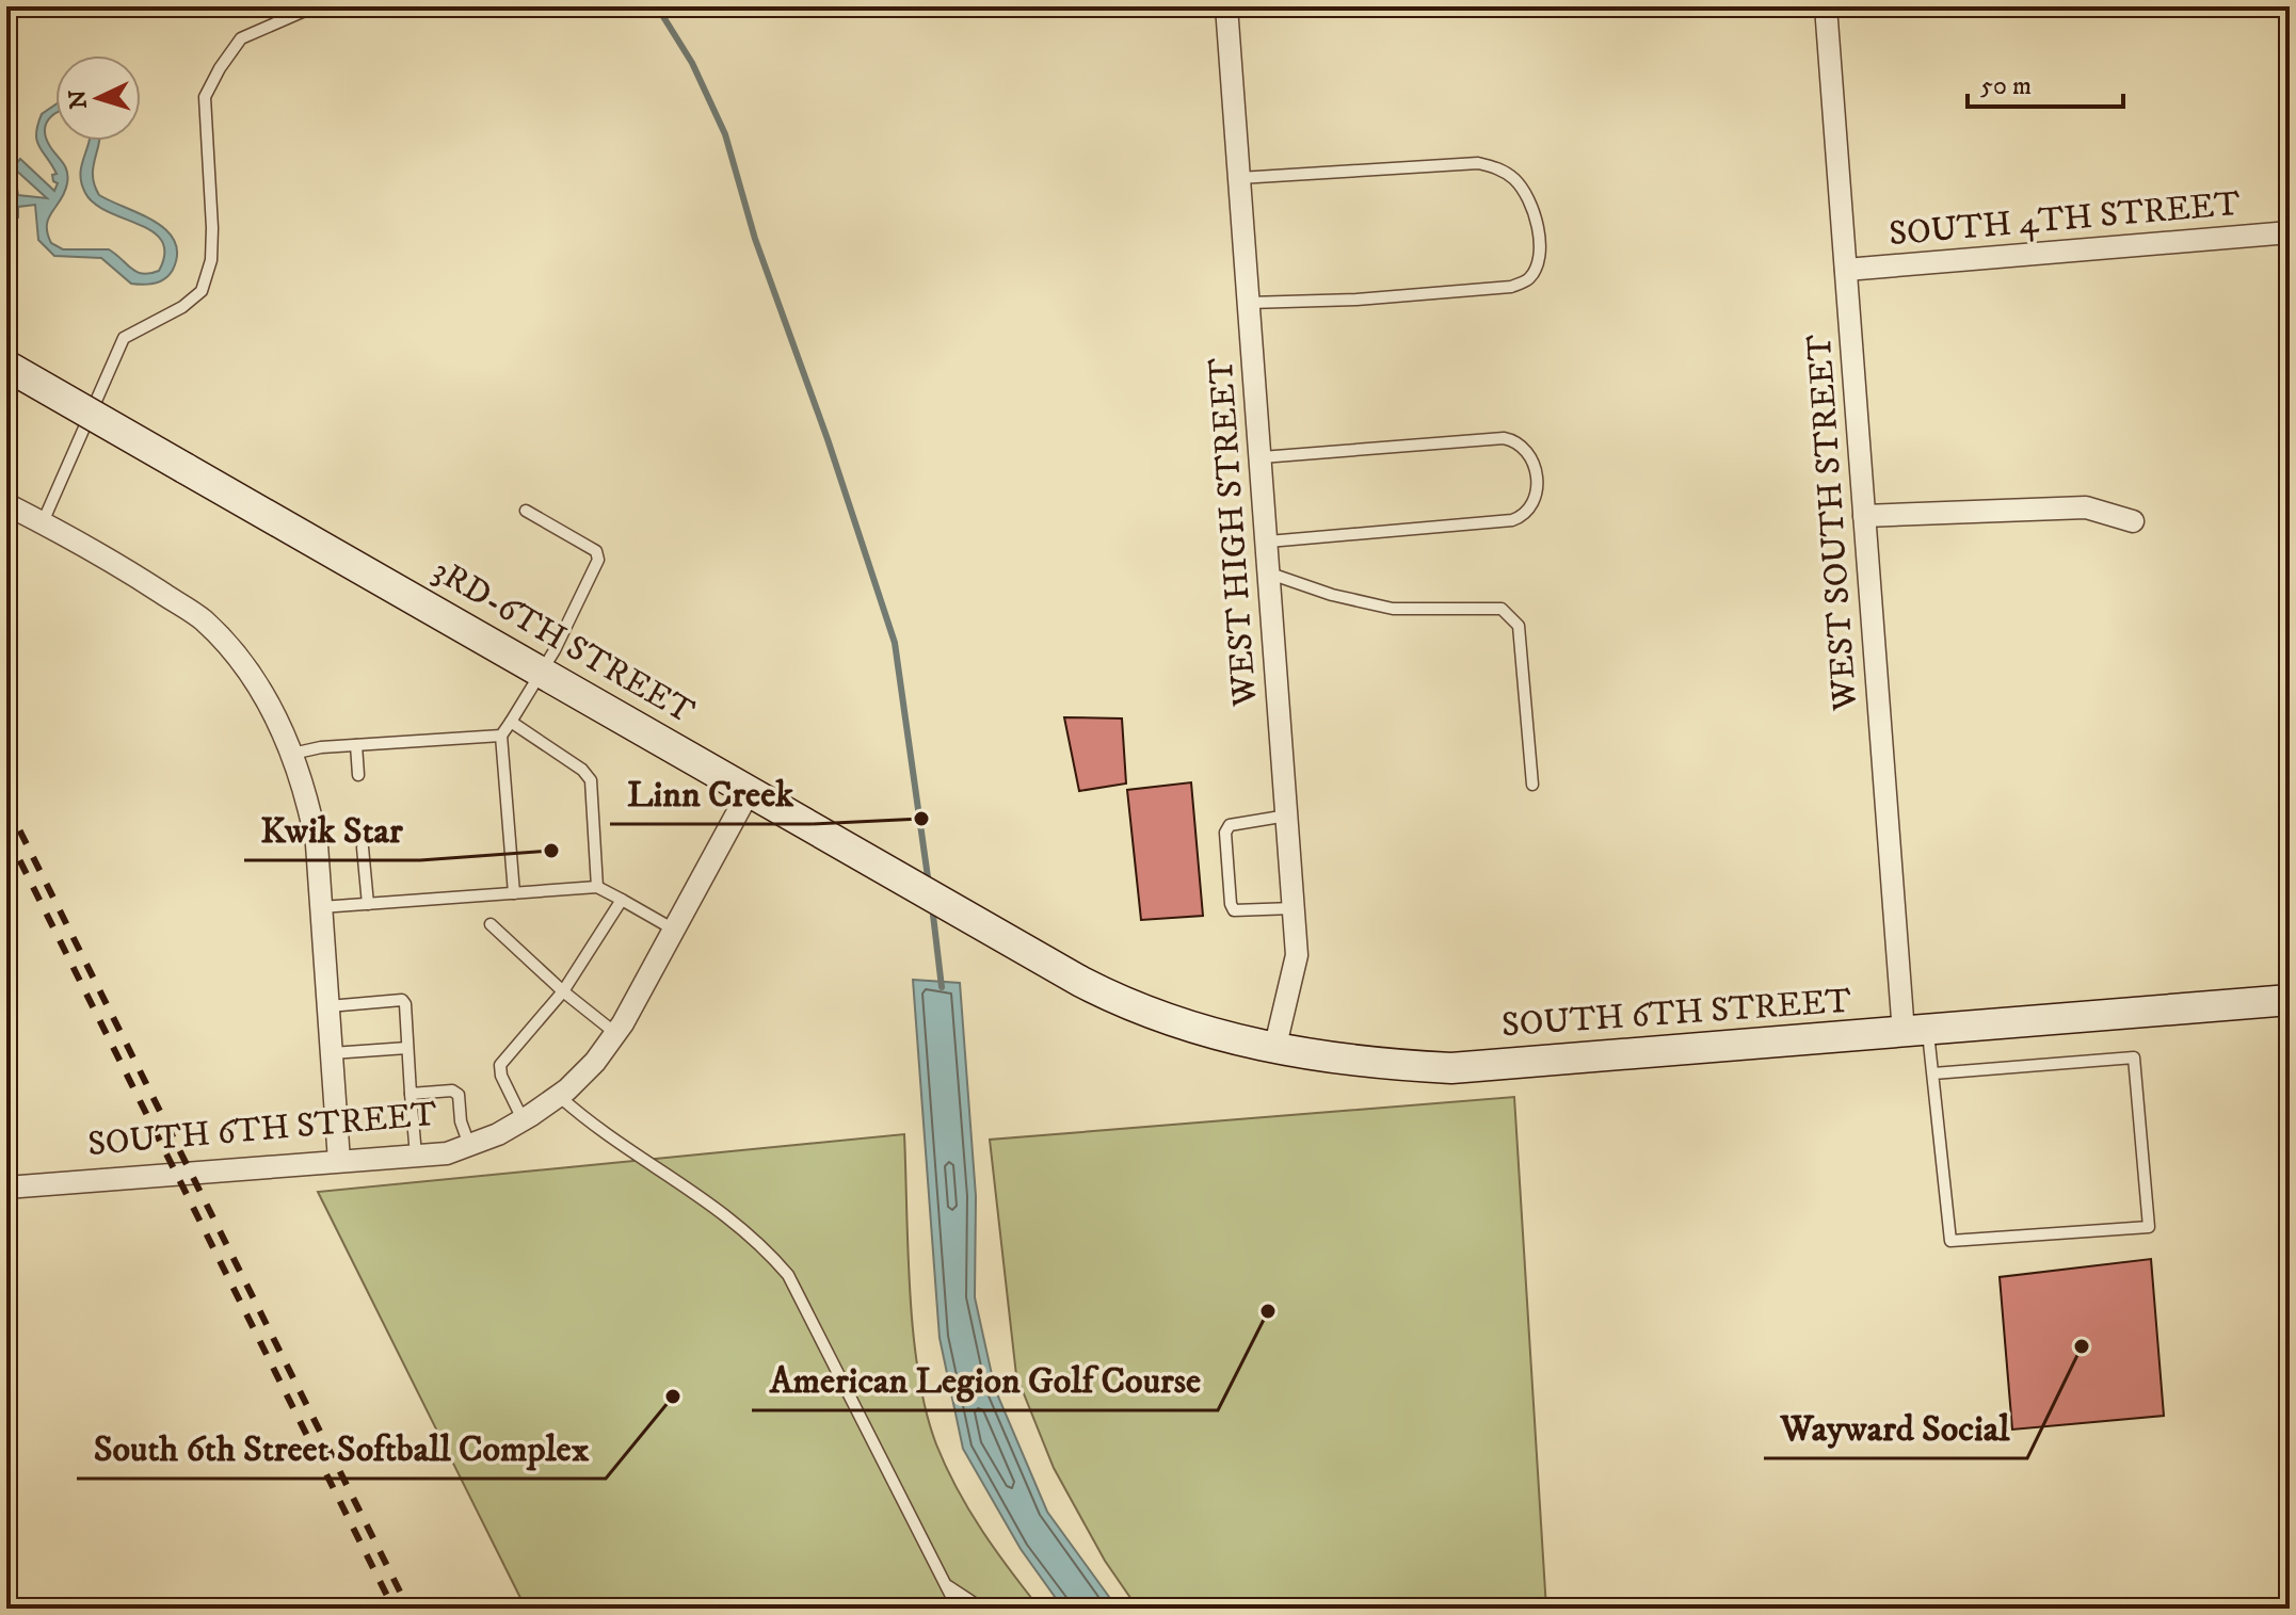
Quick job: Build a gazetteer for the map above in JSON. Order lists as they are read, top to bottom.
{
  "streets": {
    "main road": ["3RD-6TH STREET", "SOUTH 6TH STREET"],
    "street": ["SOUTH 4TH STREET", "WEST SOUTH STREET", "WEST HIGH STREET"]
  },
  "crossings": [
    ["SOUTH 4TH STREET", "WEST SOUTH STREET"],
    ["WEST SOUTH STREET", "SOUTH 6TH STREET"],
    ["WEST HIGH STREET", "SOUTH 6TH STREET"],
    ["3RD-6TH STREET", "SOUTH 6TH STREET"]
  ],
  "places": [
    "Linn Creek",
    "Kwik Star",
    "American Legion Golf Course",
    "Wayward Social",
    "South 6th Street Softball Complex"
  ],
  "scale_bar": "50 m",
  "north": "left"
}
